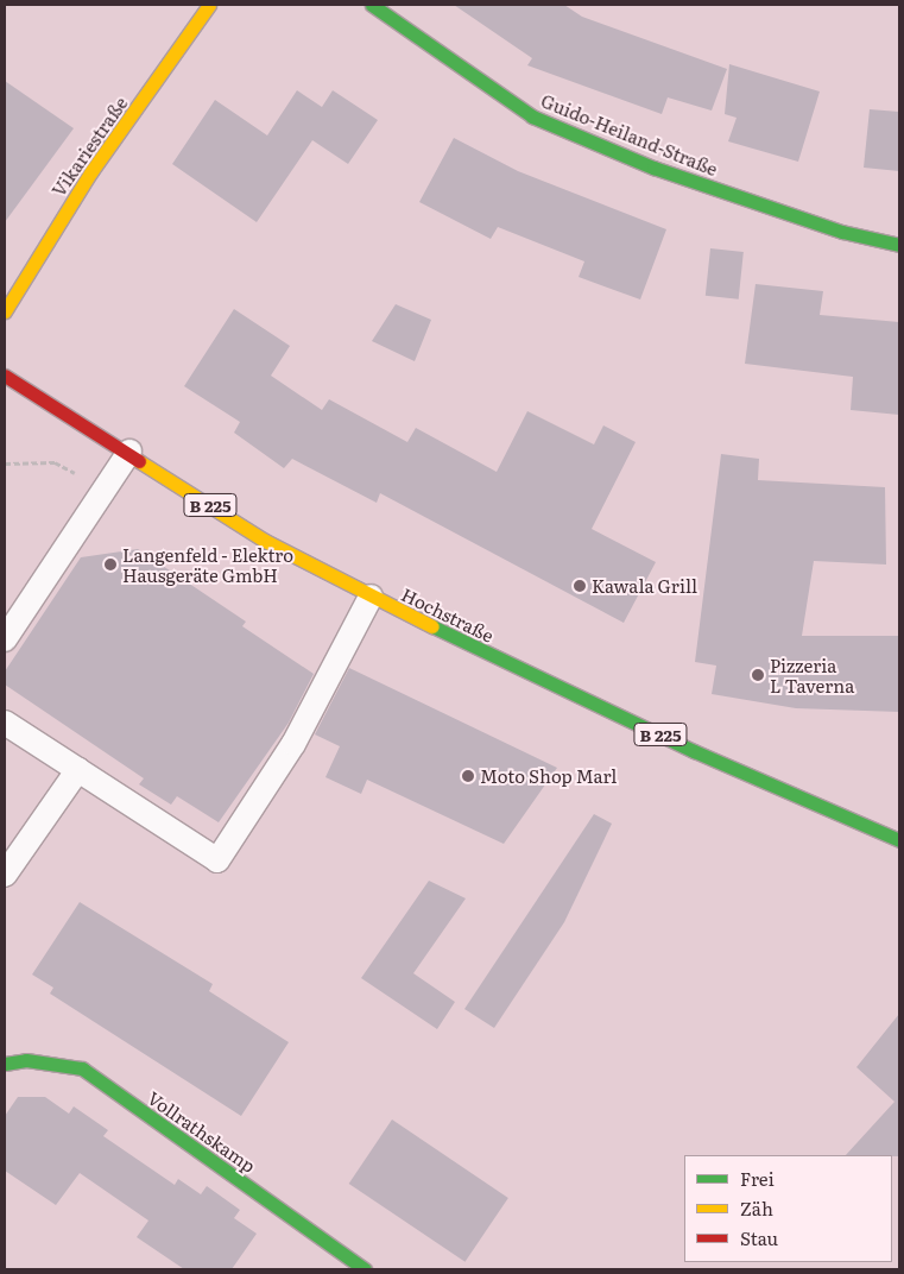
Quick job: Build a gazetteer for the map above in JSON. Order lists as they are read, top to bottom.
{
  "streets": {
    "street": [
      "Guido-Heiland-Straße",
      "Vikariestraße",
      "B 225",
      "Hochstraße",
      "Vollrathskamp"
    ]
  },
  "places": [
    "Langenfeld - Elektro Hausgeräte GmbH",
    "Kawala Grill",
    "Pizzeria L Taverna",
    "Moto Shop Marl"
  ],
  "legend": ["Frei", "Zäh", "Stau"]
}
